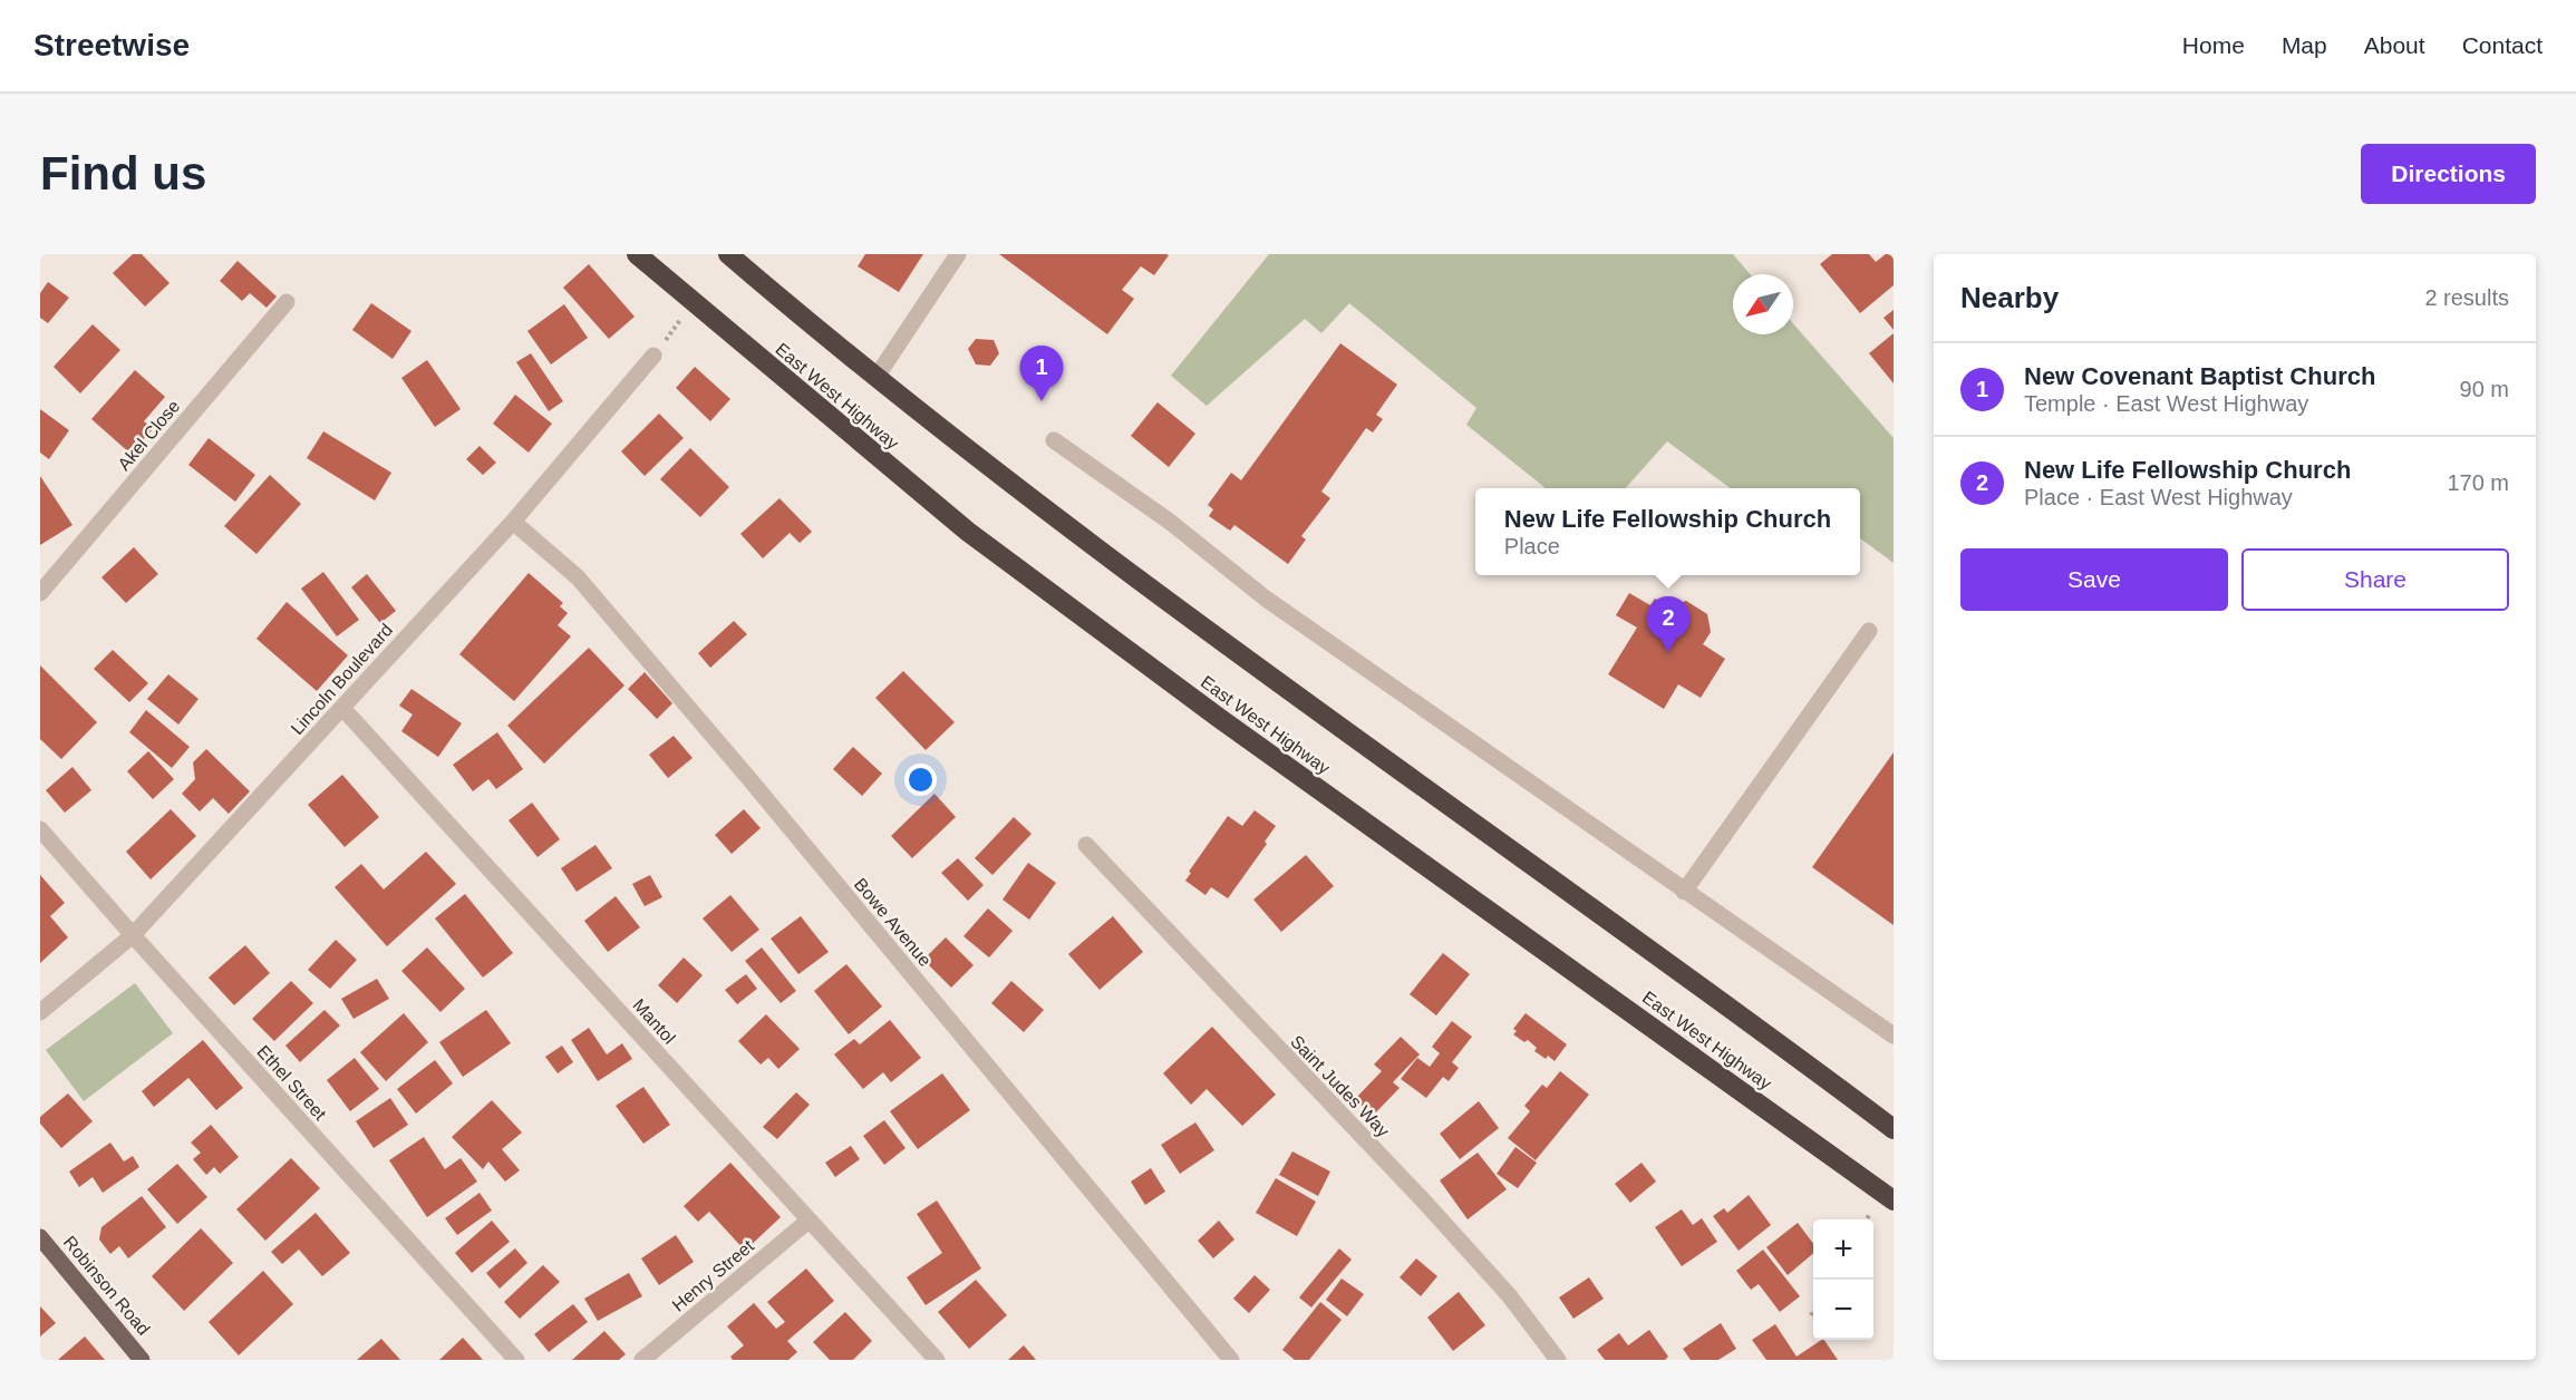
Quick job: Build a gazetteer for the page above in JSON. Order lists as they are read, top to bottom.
{
  "streets": {
    "highway": ["East West Highway"],
    "main road": ["Robinson Road"],
    "street": [
      "Akel Close",
      "Lincoln Boulevard",
      "Bowe Avenue",
      "Mantol",
      "Ethel Street",
      "Saint Judes Way",
      "Henry Street"
    ]
  },
  "crossings": [
    ["Lincoln Boulevard", "Bowe Avenue"],
    ["Lincoln Boulevard", "Mantol"],
    ["Lincoln Boulevard", "Ethel Street"],
    ["Mantol", "Henry Street"]
  ],
  "north": "bottom left",
  "page": {
    "header": "Streetwise",
    "nav": [
      "Home",
      "Map",
      "About",
      "Contact"
    ],
    "buttons": [
      "Directions",
      ["Save", "Share"]
    ],
    "title": "Find us",
    "heading": ["Nearby", "2 results"],
    "list": [
      {
        "mark": "1",
        "name": "New Covenant Baptist Church",
        "note": "Temple · East West Highway",
        "value": "90 m"
      },
      {
        "mark": "2",
        "name": "New Life Fellowship Church",
        "note": "Place · East West Highway",
        "value": "170 m"
      }
    ],
    "pins": ["1", "2"],
    "popup": ["New Life Fellowship Church", "Place"],
    "map_buttons": ["+", "−"]
  }
}
